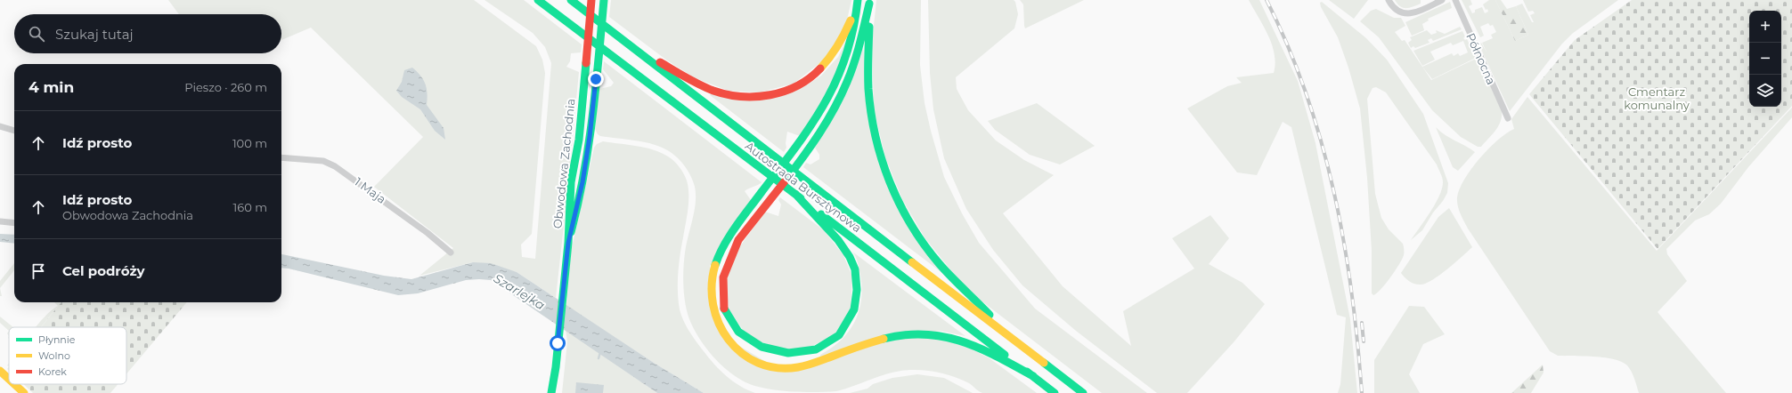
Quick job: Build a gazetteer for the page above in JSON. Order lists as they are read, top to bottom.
{
  "streets": {
    "main road": ["Obwodowa Zachodnia", "Autostrada Bursztynowa"],
    "street": ["Północna", "1 Maja"]
  },
  "water": ["Szarlejka"],
  "parks": ["Cmentarz komunalny"],
  "legend": ["Płynnie", "Wolno", "Korek"],
  "page": {
    "map_buttons": ["+", "−"],
    "search": "Szukaj tutaj",
    "heading": ["4 min", "Pieszo · 260 m"],
    "list": [
      ["Idź prosto", "100 m"],
      ["Idź prosto", "Obwodowa Zachodnia", "160 m"],
      "Cel podróży"
    ]
  }
}
